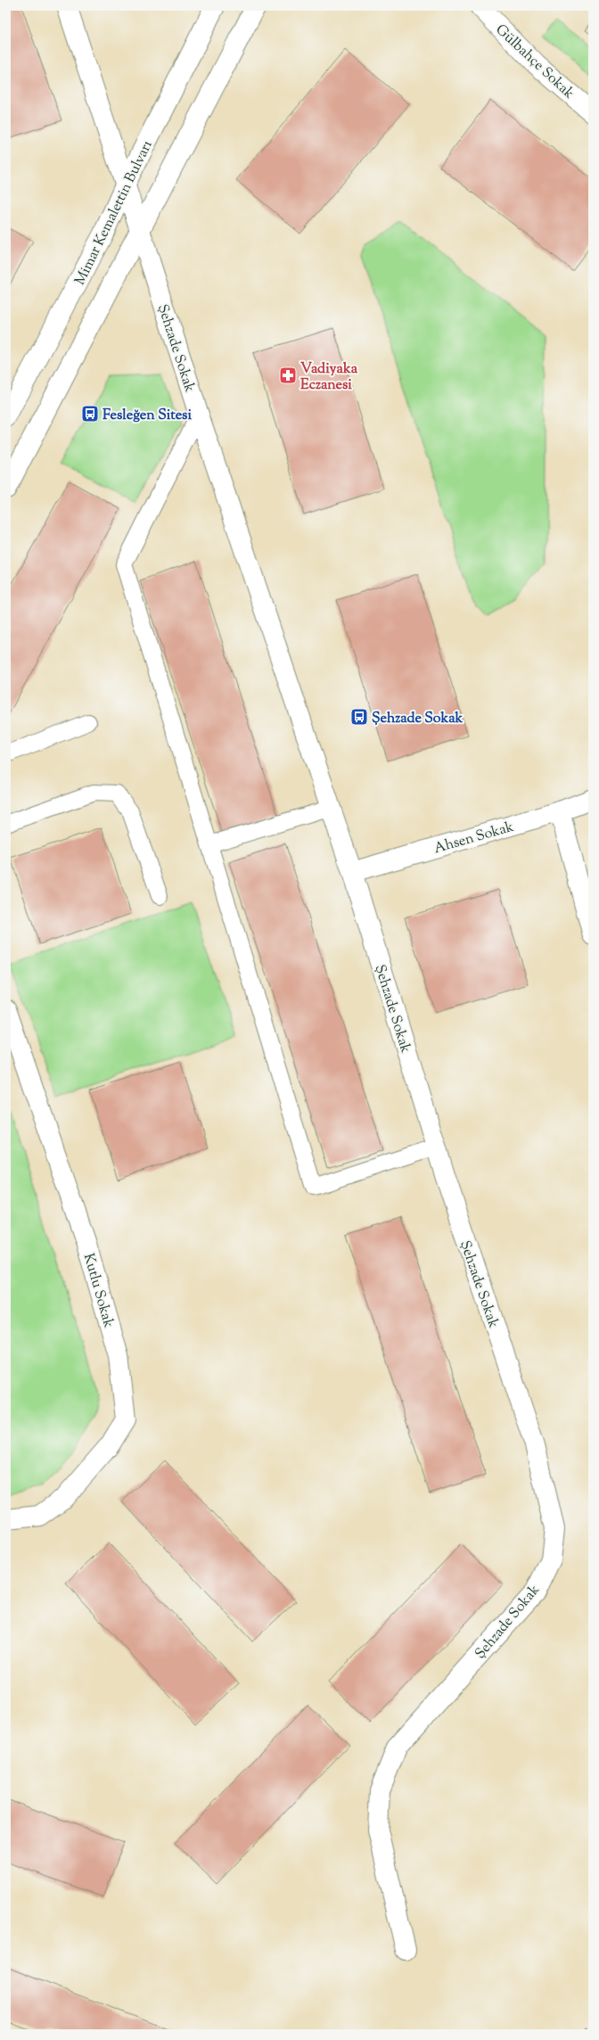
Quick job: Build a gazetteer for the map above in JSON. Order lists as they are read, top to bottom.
{
  "streets": {
    "street": [
      "Gülbahçe Sokak",
      "Mimar Kemalettin Bulvarı",
      "Şehzade Sokak",
      "Ahsen Sokak",
      "Kutlu Sokak"
    ]
  },
  "crossings": [
    ["Mimar Kemalettin Bulvarı", "Şehzade Sokak"],
    ["Şehzade Sokak", "Ahsen Sokak"]
  ],
  "places": {
    "pharmacy": ["Vadiyaka Eczanesi"],
    "bus stop": ["Fesleğen Sitesi", "Şehzade Sokak"]
  }
}
